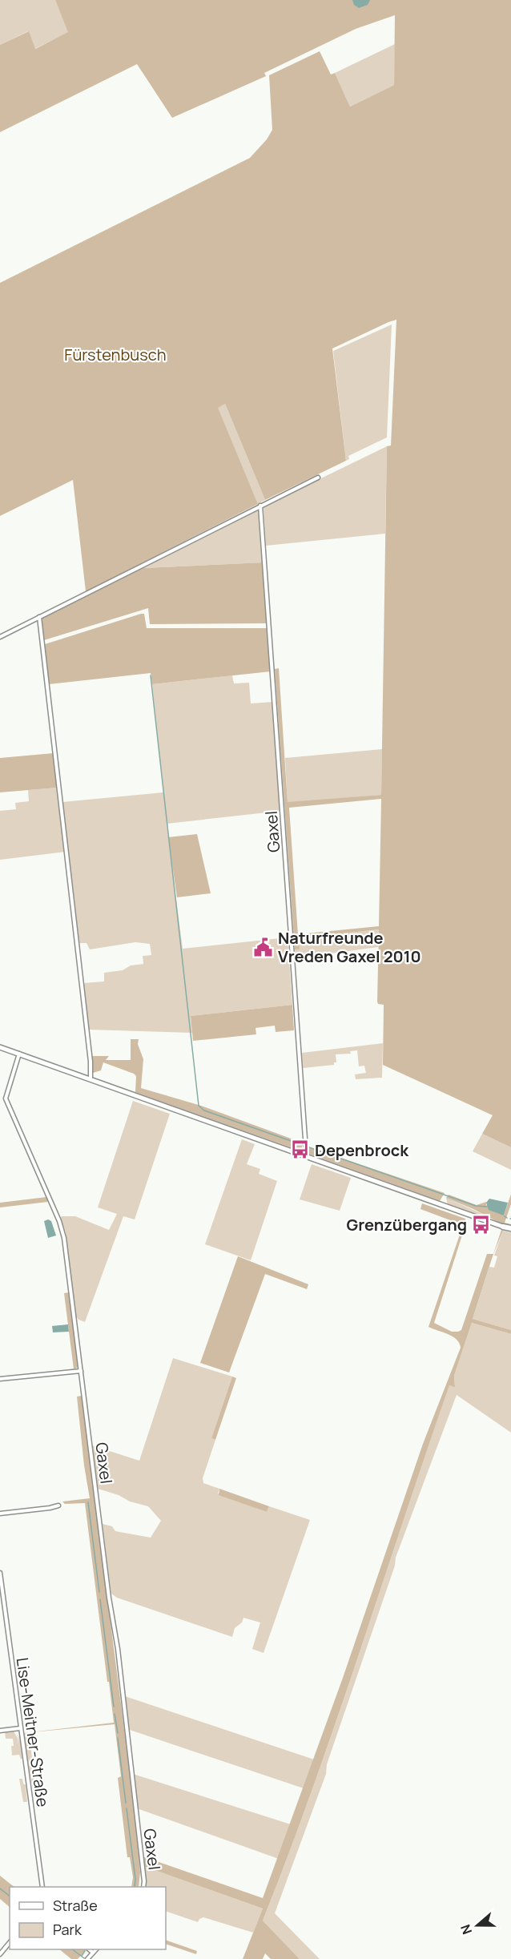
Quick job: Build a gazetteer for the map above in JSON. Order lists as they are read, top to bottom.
{
  "streets": {
    "street": ["Gaxel", "Lise-Meitner-Straße"]
  },
  "parks": ["Fürstenbusch"],
  "places": {
    "public building": ["Naturfreunde Vreden Gaxel 2010"],
    "bus stop": ["Depenbrock", "Grenzübergang"]
  },
  "legend": ["Straße", "Park"],
  "north": "left"
}
